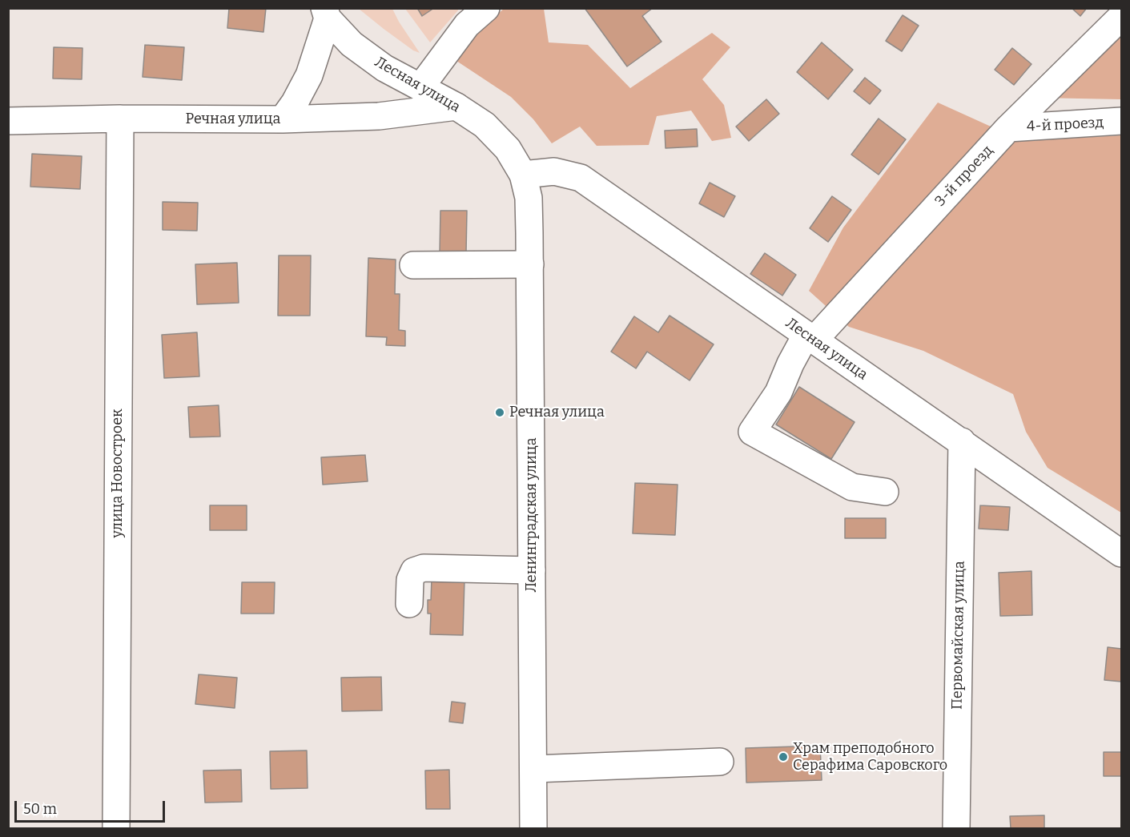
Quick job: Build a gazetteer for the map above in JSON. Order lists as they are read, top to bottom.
{
  "streets": {
    "street": [
      "Лесная улица",
      "Речная улица",
      "4-й проезд",
      "3-й проезд",
      "улица Новостроек",
      "Ленинградская улица",
      "Первомайская улица"
    ]
  },
  "crossings": [
    ["Лесная улица", "Речная улица"],
    ["Лесная улица", "3-й проезд"],
    ["Лесная улица", "Ленинградская улица"],
    ["Лесная улица", "Первомайская улица"],
    ["Речная улица", "улица Новостроек"],
    ["4-й проезд", "3-й проезд"]
  ],
  "places": ["Речная улица", "Храм преподобного Серафима Саровского"],
  "scale_bar": "50 m"
}
